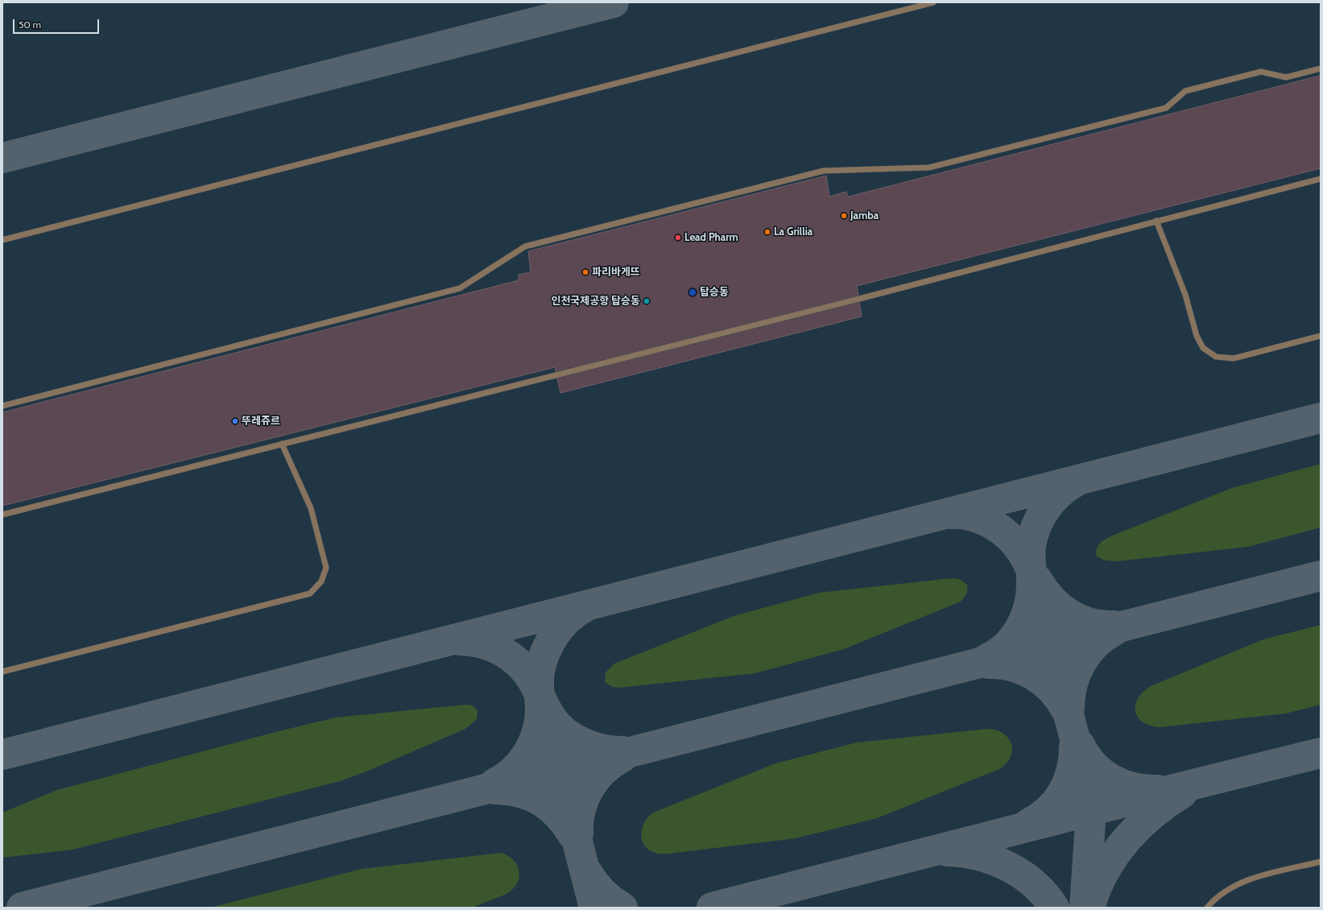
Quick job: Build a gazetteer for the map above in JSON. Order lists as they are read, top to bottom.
{
  "places": [
    "Jamba",
    "La Grillia",
    "Lead Pharm",
    "파리바게뜨",
    "탑승동",
    "인천국제공항 탑승동",
    "뚜레쥬르"
  ],
  "scale_bar": "50 m"
}
